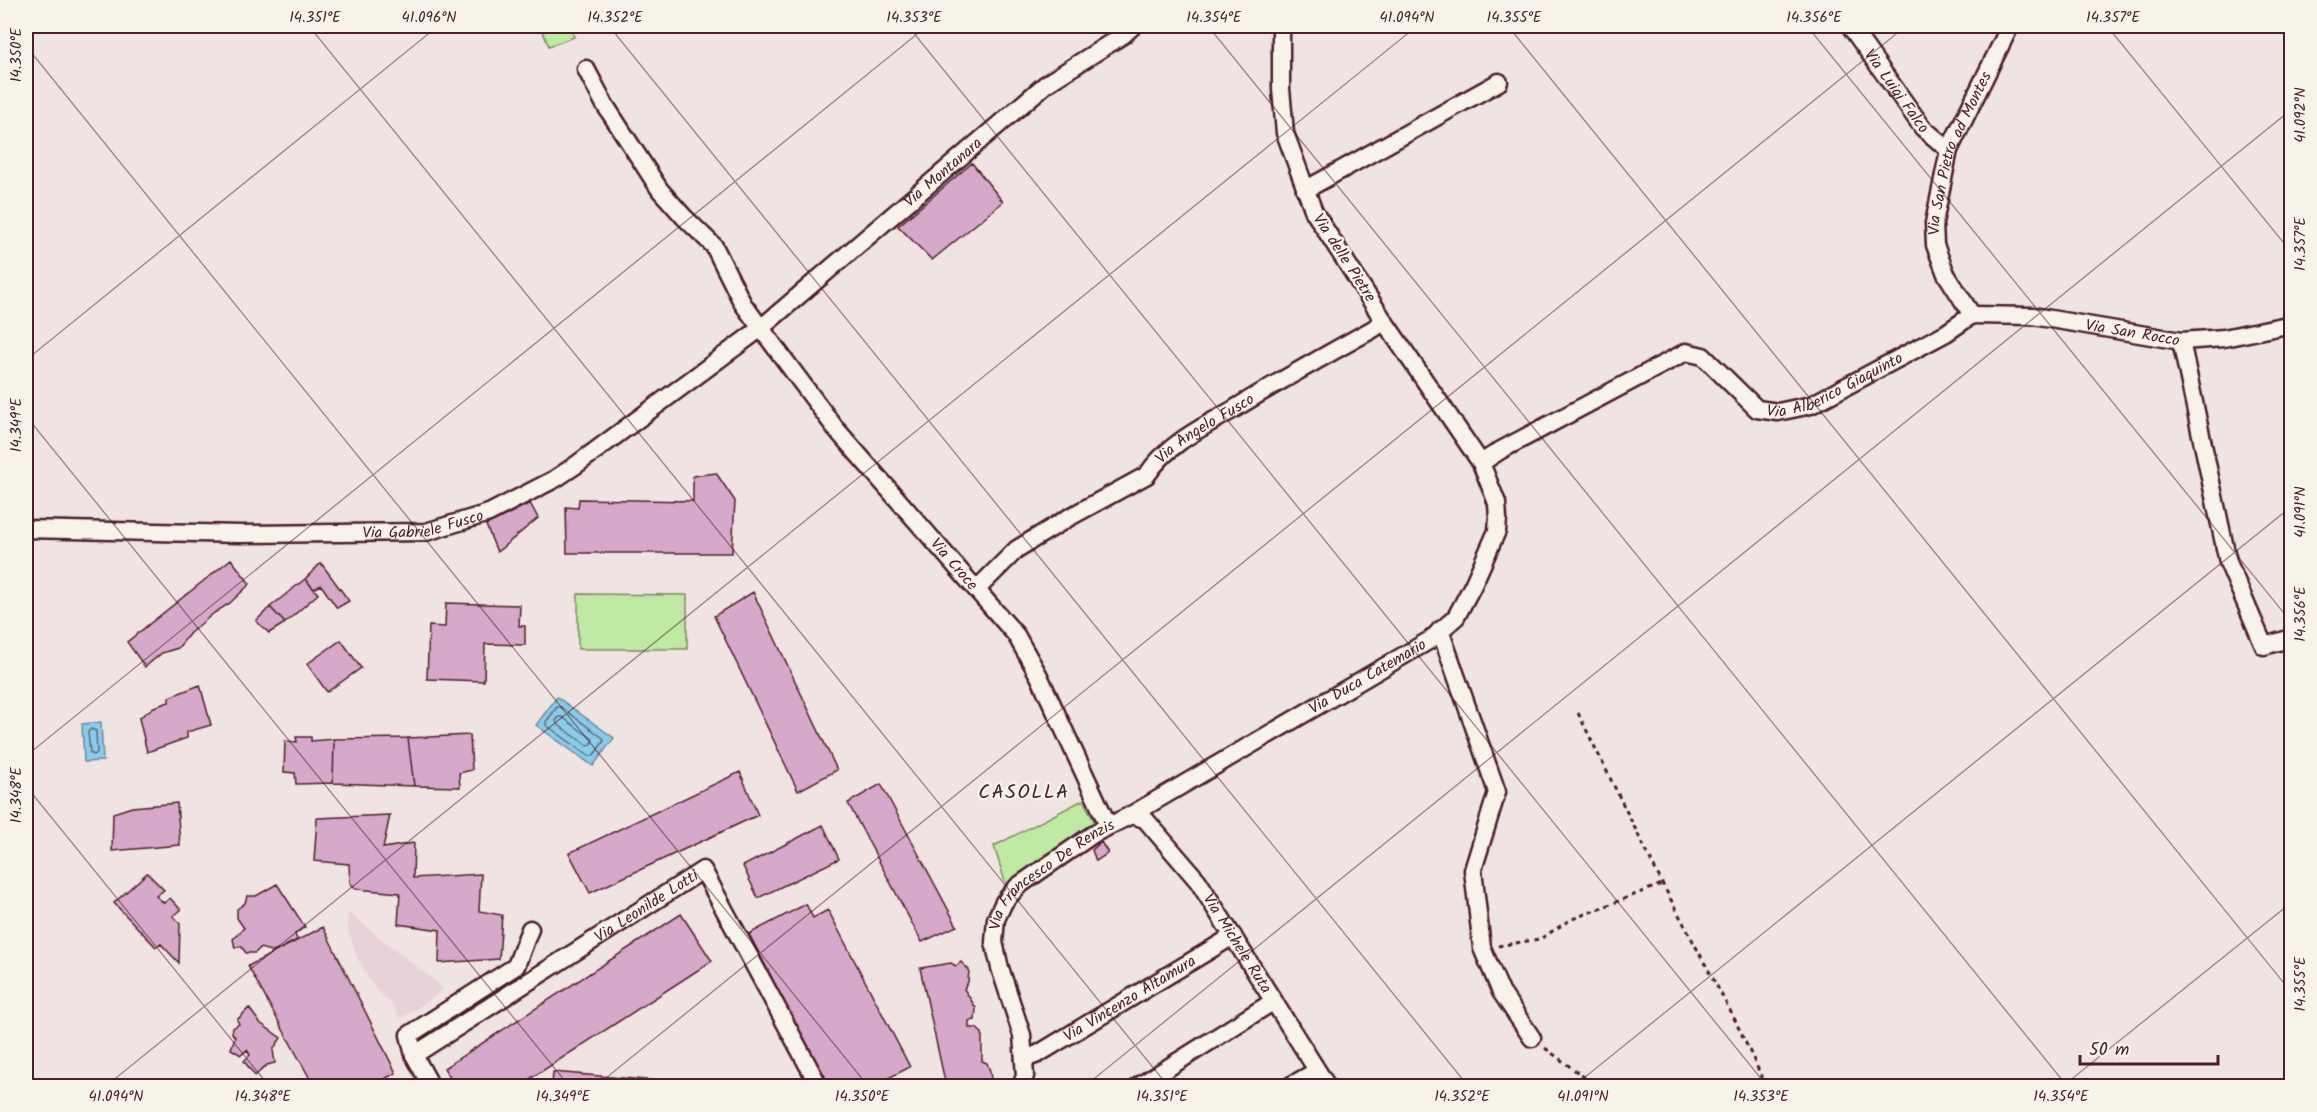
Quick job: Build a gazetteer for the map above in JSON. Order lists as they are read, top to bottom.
{
  "streets": {
    "street": [
      "Via Luigi Falco",
      "Via San Pietro ad Montes",
      "Via Montanara",
      "Via delle Pietre",
      "Via San Rocco",
      "Via Alberico Giaquinto",
      "Via Angelo Fusco",
      "Via Gabriele Fusco",
      "Via Croce",
      "Via Duca Catemario",
      "Via Francesco De Renzis",
      "Via Leonilde Lotti",
      "Via Michele Ruta",
      "Via Vincenzo Altamura"
    ]
  },
  "crossings": [
    ["Via Luigi Falco", "Via San Pietro ad Montes"],
    ["Via San Pietro ad Montes", "Via San Rocco"],
    ["Via San Pietro ad Montes", "Via Alberico Giaquinto"],
    ["Via Montanara", "Via Gabriele Fusco"],
    ["Via Montanara", "Via Croce"],
    ["Via delle Pietre", "Via Alberico Giaquinto"],
    ["Via delle Pietre", "Via Angelo Fusco"],
    ["Via delle Pietre", "Via Duca Catemario"],
    ["Via San Rocco", "Via Alberico Giaquinto"],
    ["Via Alberico Giaquinto", "Via Duca Catemario"],
    ["Via Angelo Fusco", "Via Croce"],
    ["Via Gabriele Fusco", "Via Croce"],
    ["Via Croce", "Via Francesco De Renzis"],
    ["Via Duca Catemario", "Via Francesco De Renzis"],
    ["Via Duca Catemario", "Via Michele Ruta"],
    ["Via Francesco De Renzis", "Via Michele Ruta"],
    ["Via Francesco De Renzis", "Via Vincenzo Altamura"],
    ["Via Michele Ruta", "Via Vincenzo Altamura"]
  ],
  "districts": ["CASOLLA"],
  "scale_bar": "50 m",
  "coordinates": [
    "14.351°E",
    "41.096°N",
    "14.352°E",
    "14.353°E",
    "14.354°E",
    "41.094°N",
    "14.355°E",
    "14.356°E",
    "14.357°E",
    "14.350°E",
    "41.092°N",
    "14.349°E",
    "41.091°N",
    "14.348°E"
  ]
}
